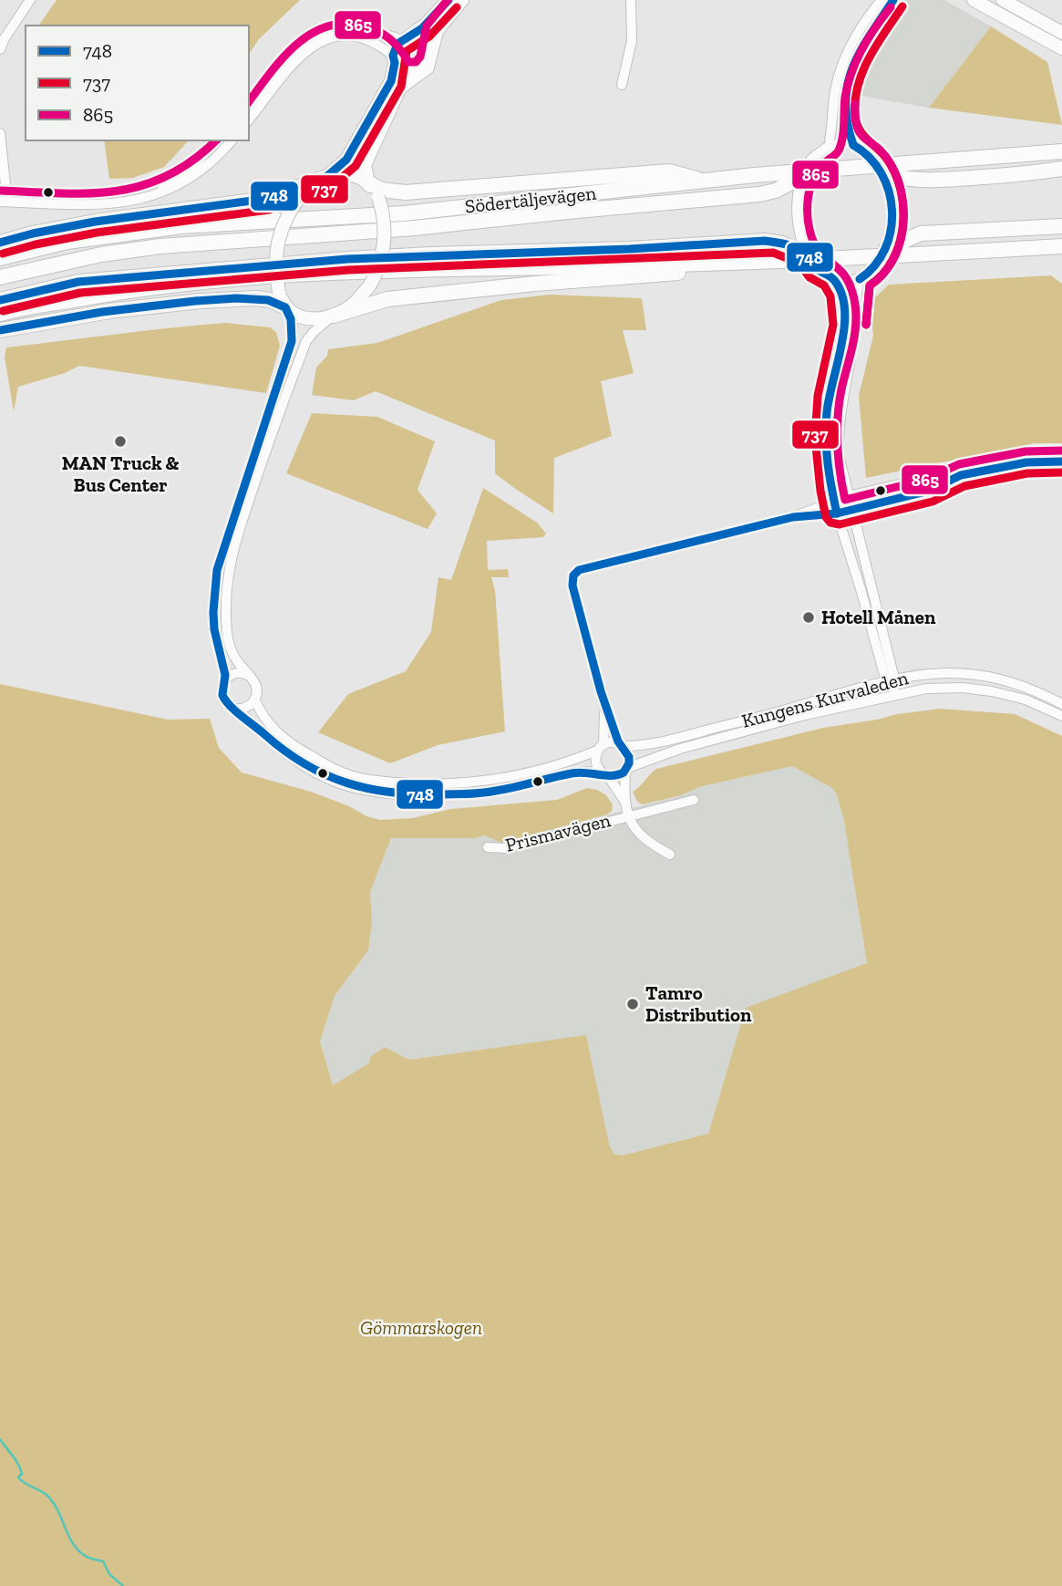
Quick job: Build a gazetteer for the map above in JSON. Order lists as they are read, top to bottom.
{
  "streets": {
    "highway": ["Södertäljevägen"],
    "street": ["Kungens Kurvaleden", "Prismavägen"]
  },
  "crossings": [
    ["Kungens Kurvaleden", "Prismavägen"]
  ],
  "parks": ["Gömmarskogen"],
  "places": ["MAN Truck & Bus Center", "Hotell Månen", "Tamro Distribution"],
  "lines": ["transit line 748", "transit line 865", "transit line 737"],
  "legend": ["748", "737", "865"]
}
